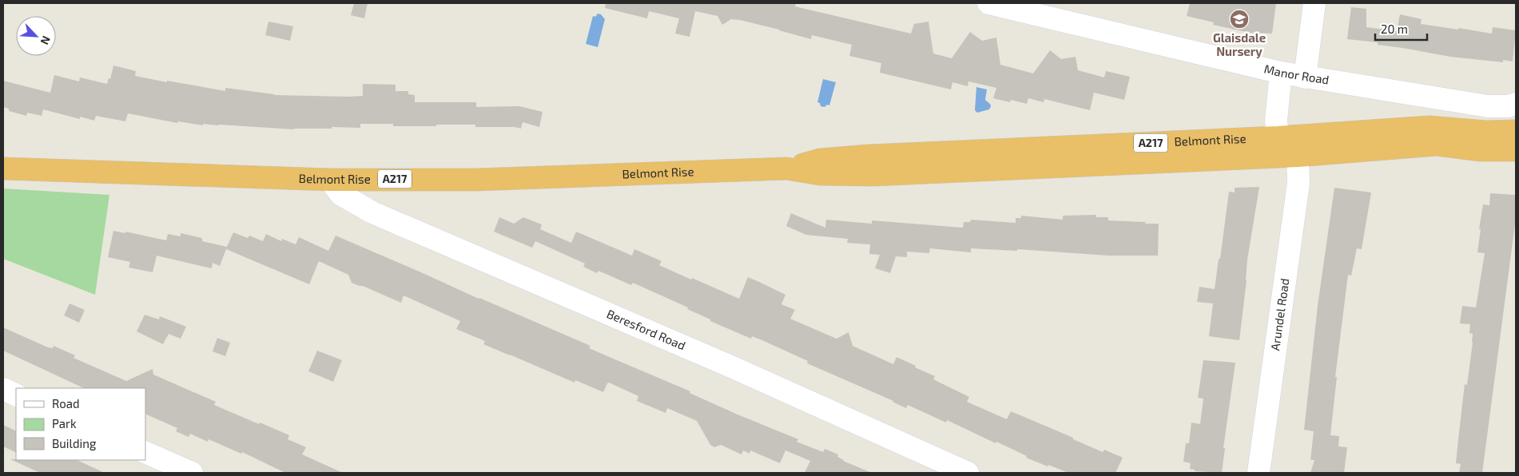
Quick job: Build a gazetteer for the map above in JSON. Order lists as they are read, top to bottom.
{
  "streets": {
    "highway": ["Belmont Rise", "A217"],
    "street": ["Manor Road", "Arundel Road", "Beresford Road"]
  },
  "crossings": [
    ["Belmont Rise", "Arundel Road"],
    ["Belmont Rise", "Beresford Road"]
  ],
  "places": {
    "school or university": ["Glaisdale Nursery"]
  },
  "legend": ["Road", "Park", "Building"],
  "scale_bar": "20 m",
  "north": "bottom right"
}
